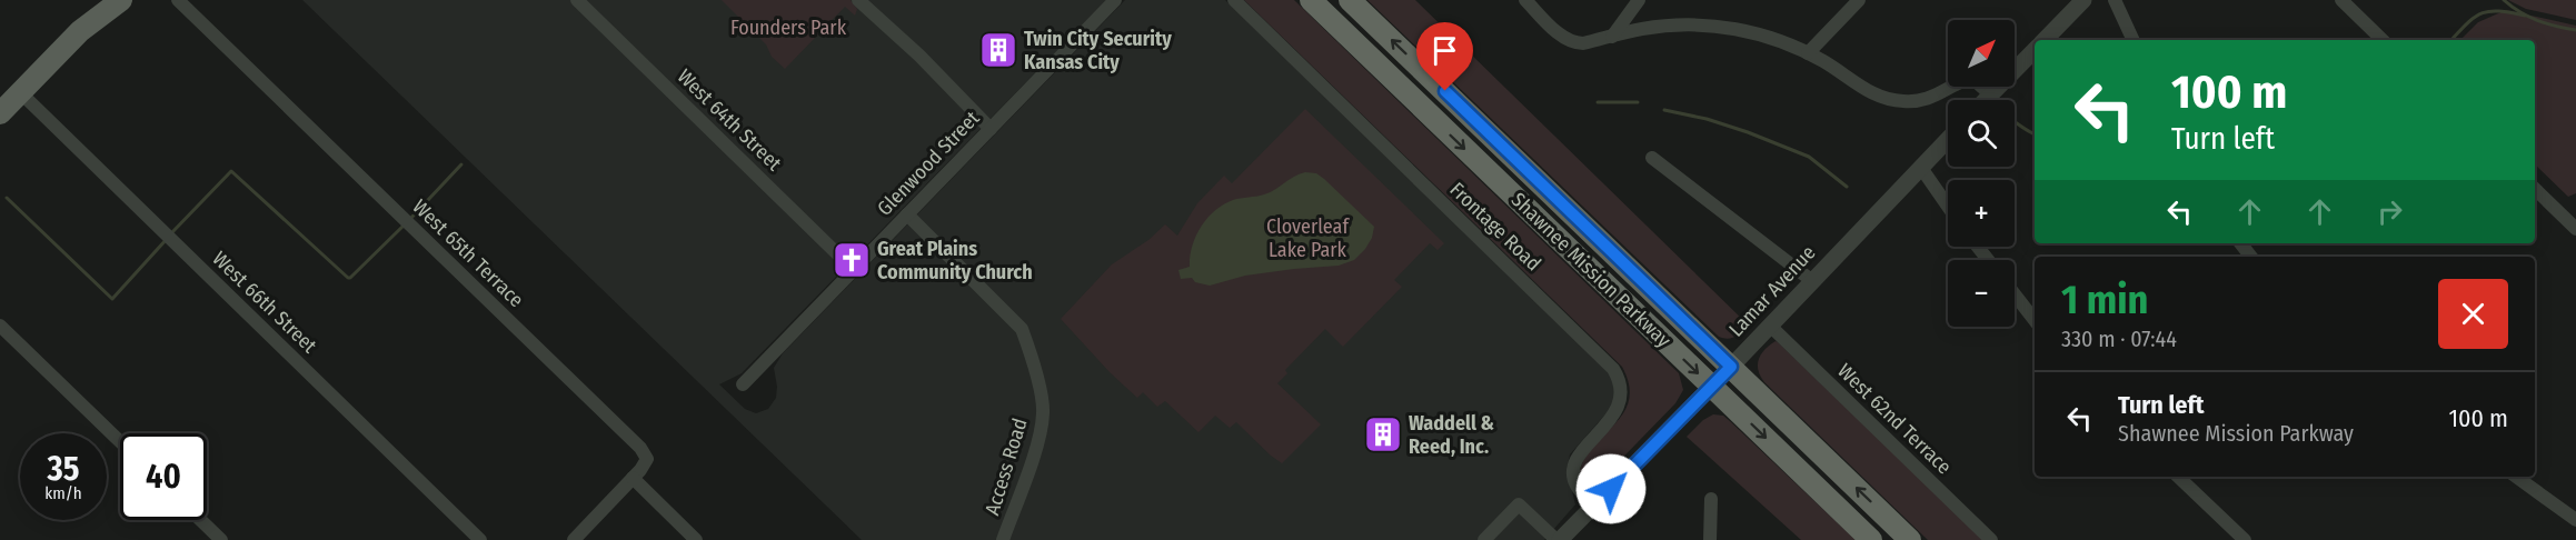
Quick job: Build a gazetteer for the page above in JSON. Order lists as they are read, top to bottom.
{
  "streets": {
    "highway": ["Shawnee Mission Parkway"],
    "street": [
      "West 64th Street",
      "Glenwood Street",
      "Frontage Road",
      "West 65th Terrace",
      "Lamar Avenue",
      "West 66th Street",
      "West 62nd Terrace",
      "Access Road"
    ]
  },
  "crossings": [
    ["West 64th Street", "Glenwood Street"],
    ["Glenwood Street", "Access Road"],
    ["Frontage Road", "Lamar Avenue"],
    ["Shawnee Mission Parkway", "Lamar Avenue"],
    ["Lamar Avenue", "West 62nd Terrace"]
  ],
  "parks": ["Founders Park", "Cloverleaf Lake Park"],
  "places": {
    "building": ["Twin City Security Kansas City", "Waddell & Reed, Inc."],
    "church": ["Great Plains Community Church"]
  },
  "north": "top right",
  "page": {
    "map_buttons": ["+", "−"],
    "turn": ["100 m", "Turn left"],
    "heading": ["1 min", "330 m · 07:44"],
    "list": [
      {
        "name": "Turn left",
        "note": "Shawnee Mission Parkway",
        "value": "100 m"
      }
    ],
    "speed": "35 km/h",
    "limit": "40"
  }
}
